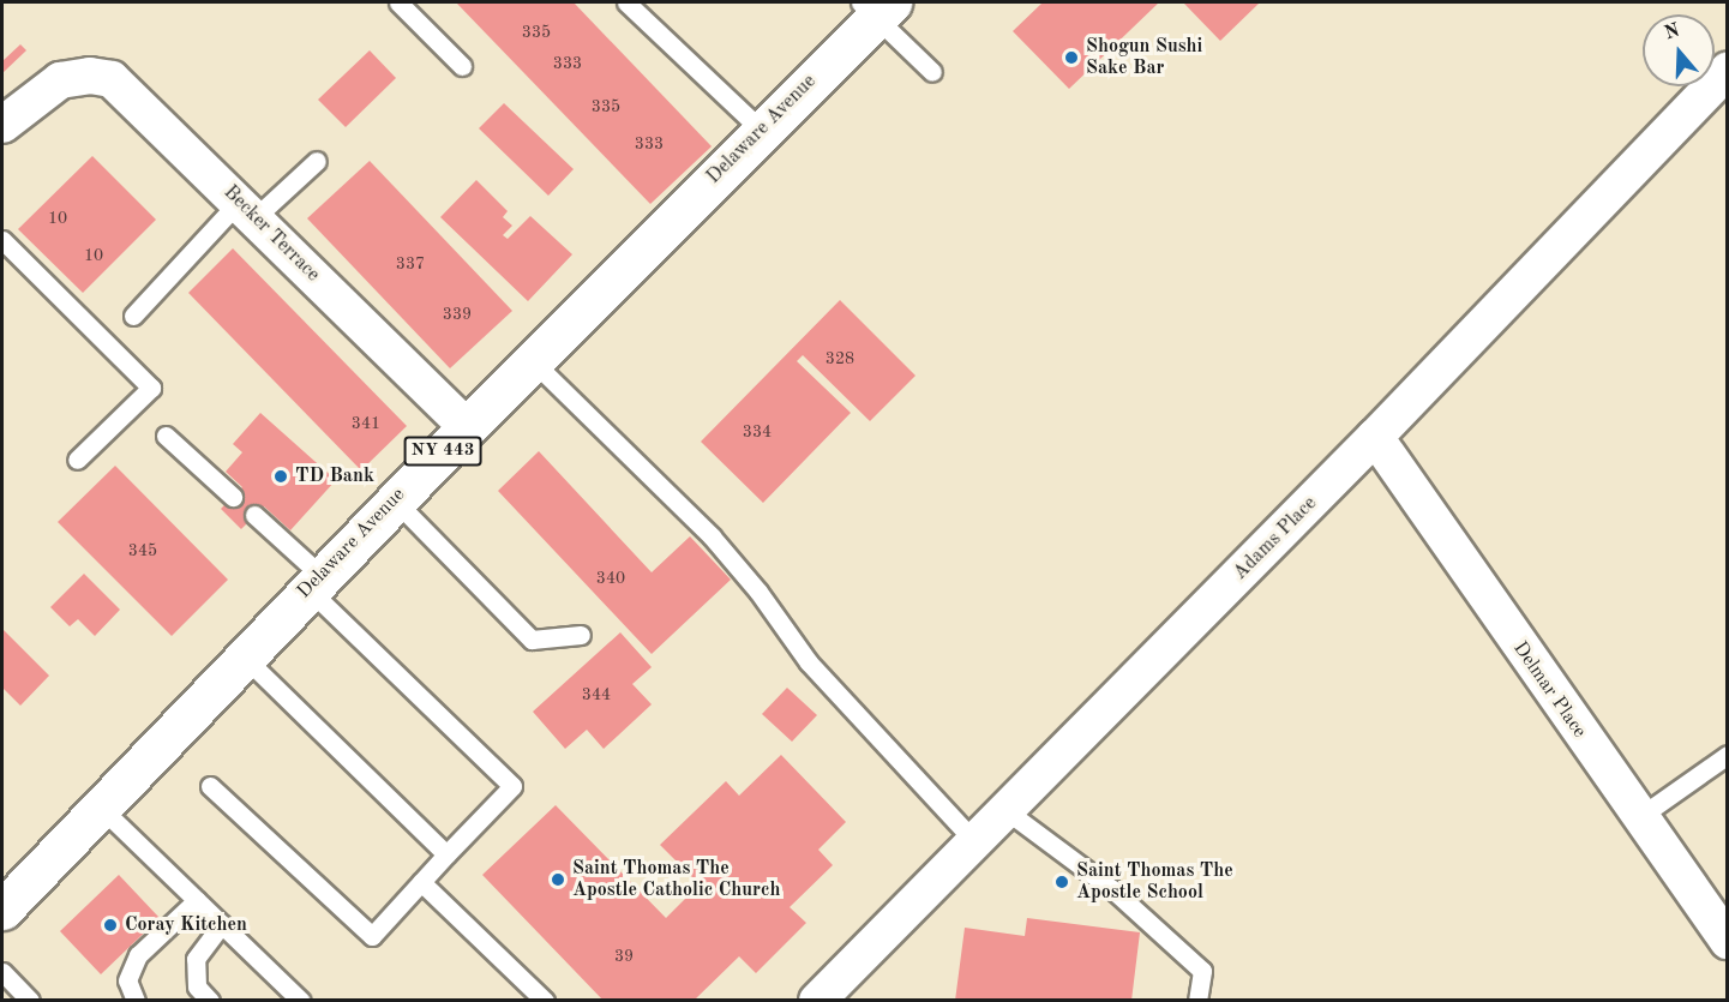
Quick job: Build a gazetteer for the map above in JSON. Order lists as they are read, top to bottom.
{
  "streets": {
    "main road": ["Delaware Avenue", "NY 443"],
    "street": ["Becker Terrace", "Adams Place", "Delmar Place"]
  },
  "crossings": [
    ["Delaware Avenue", "Becker Terrace"],
    ["Adams Place", "Delmar Place"]
  ],
  "places": [
    "Shogun Sushi Sake Bar",
    "TD Bank",
    "Saint Thomas The Apostle Catholic Church",
    "Saint Thomas The Apostle School",
    "Coray Kitchen"
  ],
  "house_numbers": [
    "335",
    "333",
    "335",
    "333",
    "10",
    "10",
    "337",
    "339",
    "328",
    "341",
    "334",
    "345",
    "340",
    "344",
    "39"
  ],
  "north": "top"
}
